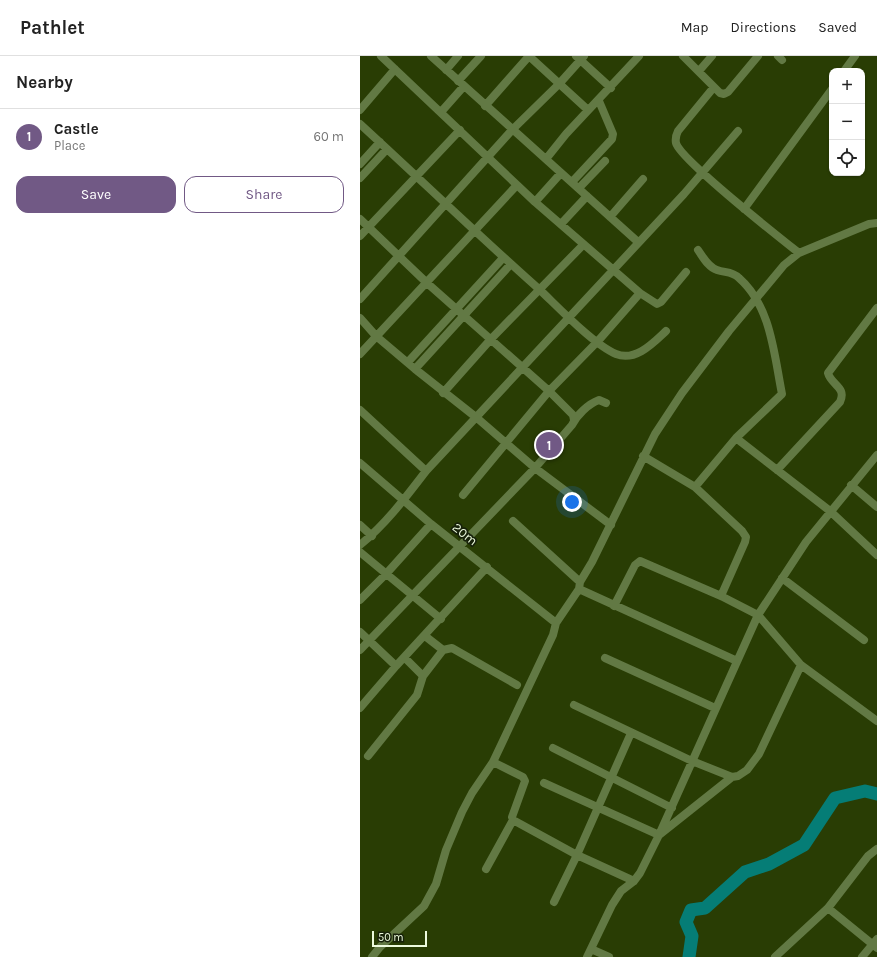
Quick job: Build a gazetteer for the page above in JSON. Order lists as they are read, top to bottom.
{
  "streets": {
    "street": ["20m"]
  },
  "scale_bar": "50 m",
  "page": {
    "header": "Pathlet",
    "nav": ["Map", "Directions", "Saved"],
    "heading": "Nearby",
    "map_buttons": ["+", "−"],
    "list": [
      {
        "mark": "1",
        "name": "Castle",
        "note": "Place",
        "value": "60 m"
      }
    ],
    "buttons": ["Save", "Share"],
    "pins": "1",
    "scale": "50 m"
  }
}
